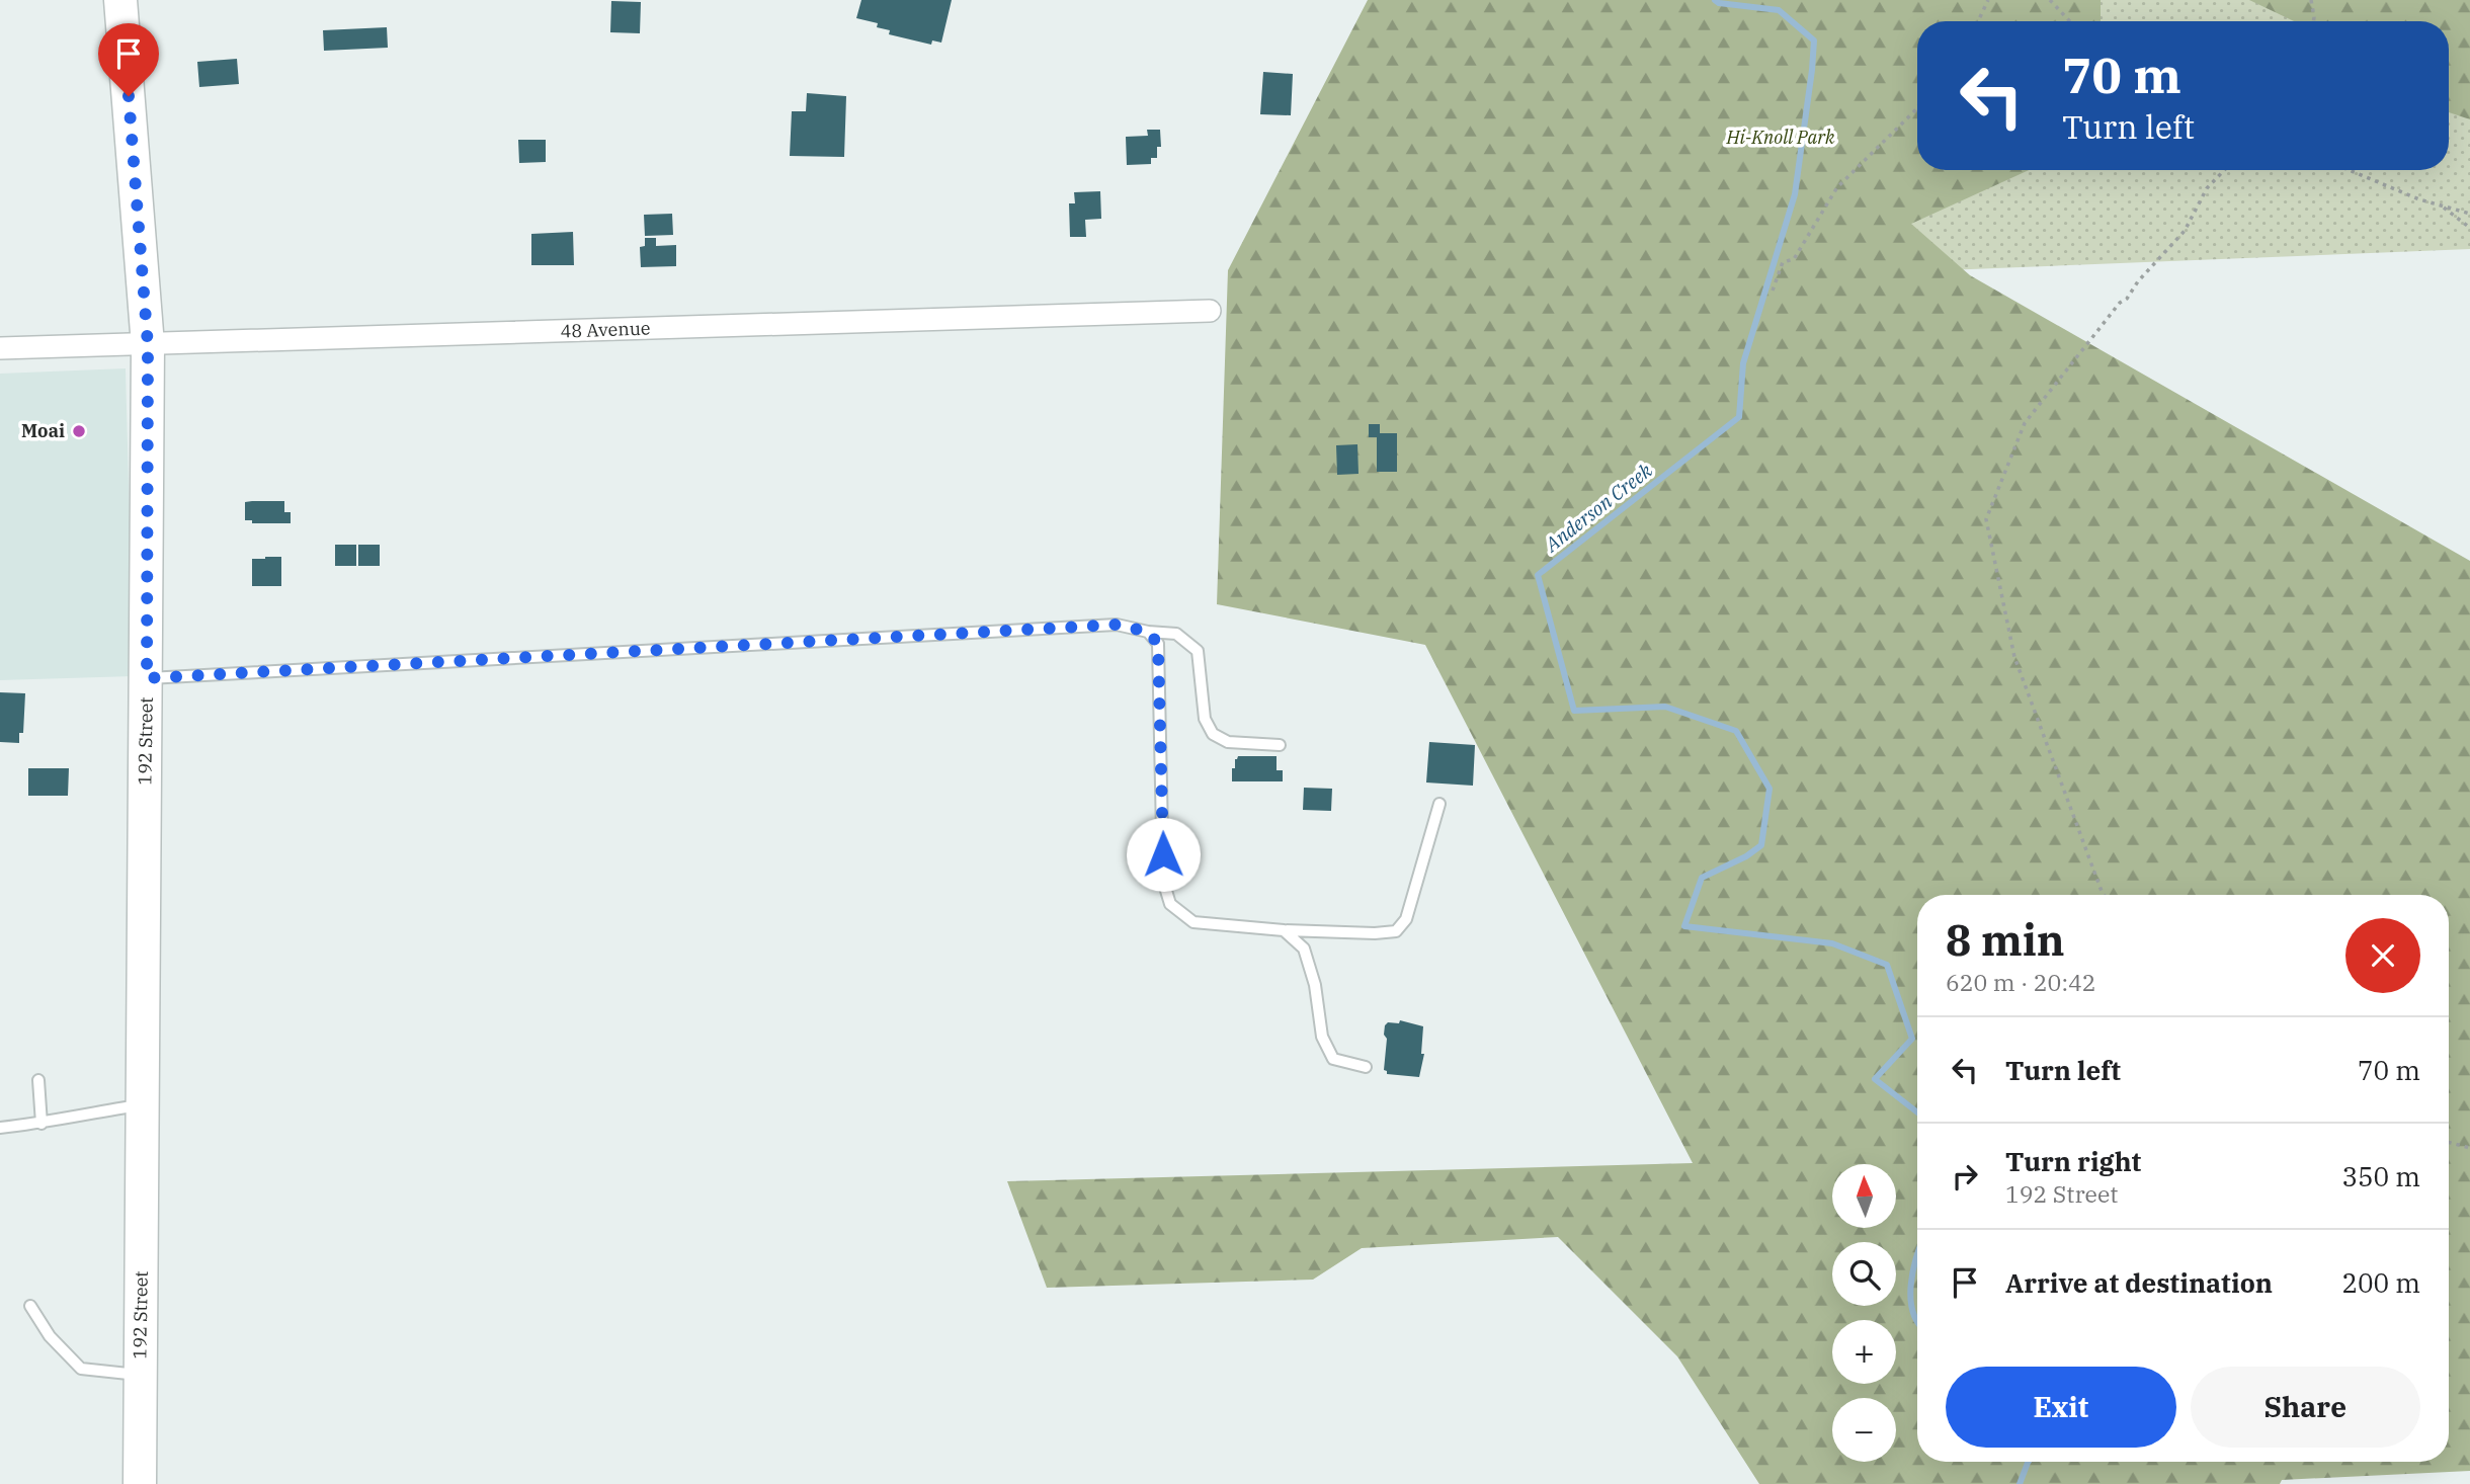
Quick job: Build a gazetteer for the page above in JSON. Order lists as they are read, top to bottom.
{
  "streets": {
    "main road": ["192 Street"],
    "street": ["48 Avenue"]
  },
  "crossings": [
    ["48 Avenue", "192 Street"]
  ],
  "water": ["Anderson Creek"],
  "parks": ["Hi-Knoll Park"],
  "places": ["Moai"],
  "north": "top",
  "page": {
    "turn": ["70 m", "Turn left"],
    "heading": ["8 min", "620 m · 20:42"],
    "list": [
      {
        "name": "Turn left",
        "value": "70 m"
      },
      {
        "name": "Turn right",
        "note": "192 Street",
        "value": "350 m"
      },
      {
        "name": "Arrive at destination",
        "value": "200 m"
      }
    ],
    "map_buttons": ["+", "−"],
    "buttons": ["Exit", "Share"]
  }
}
